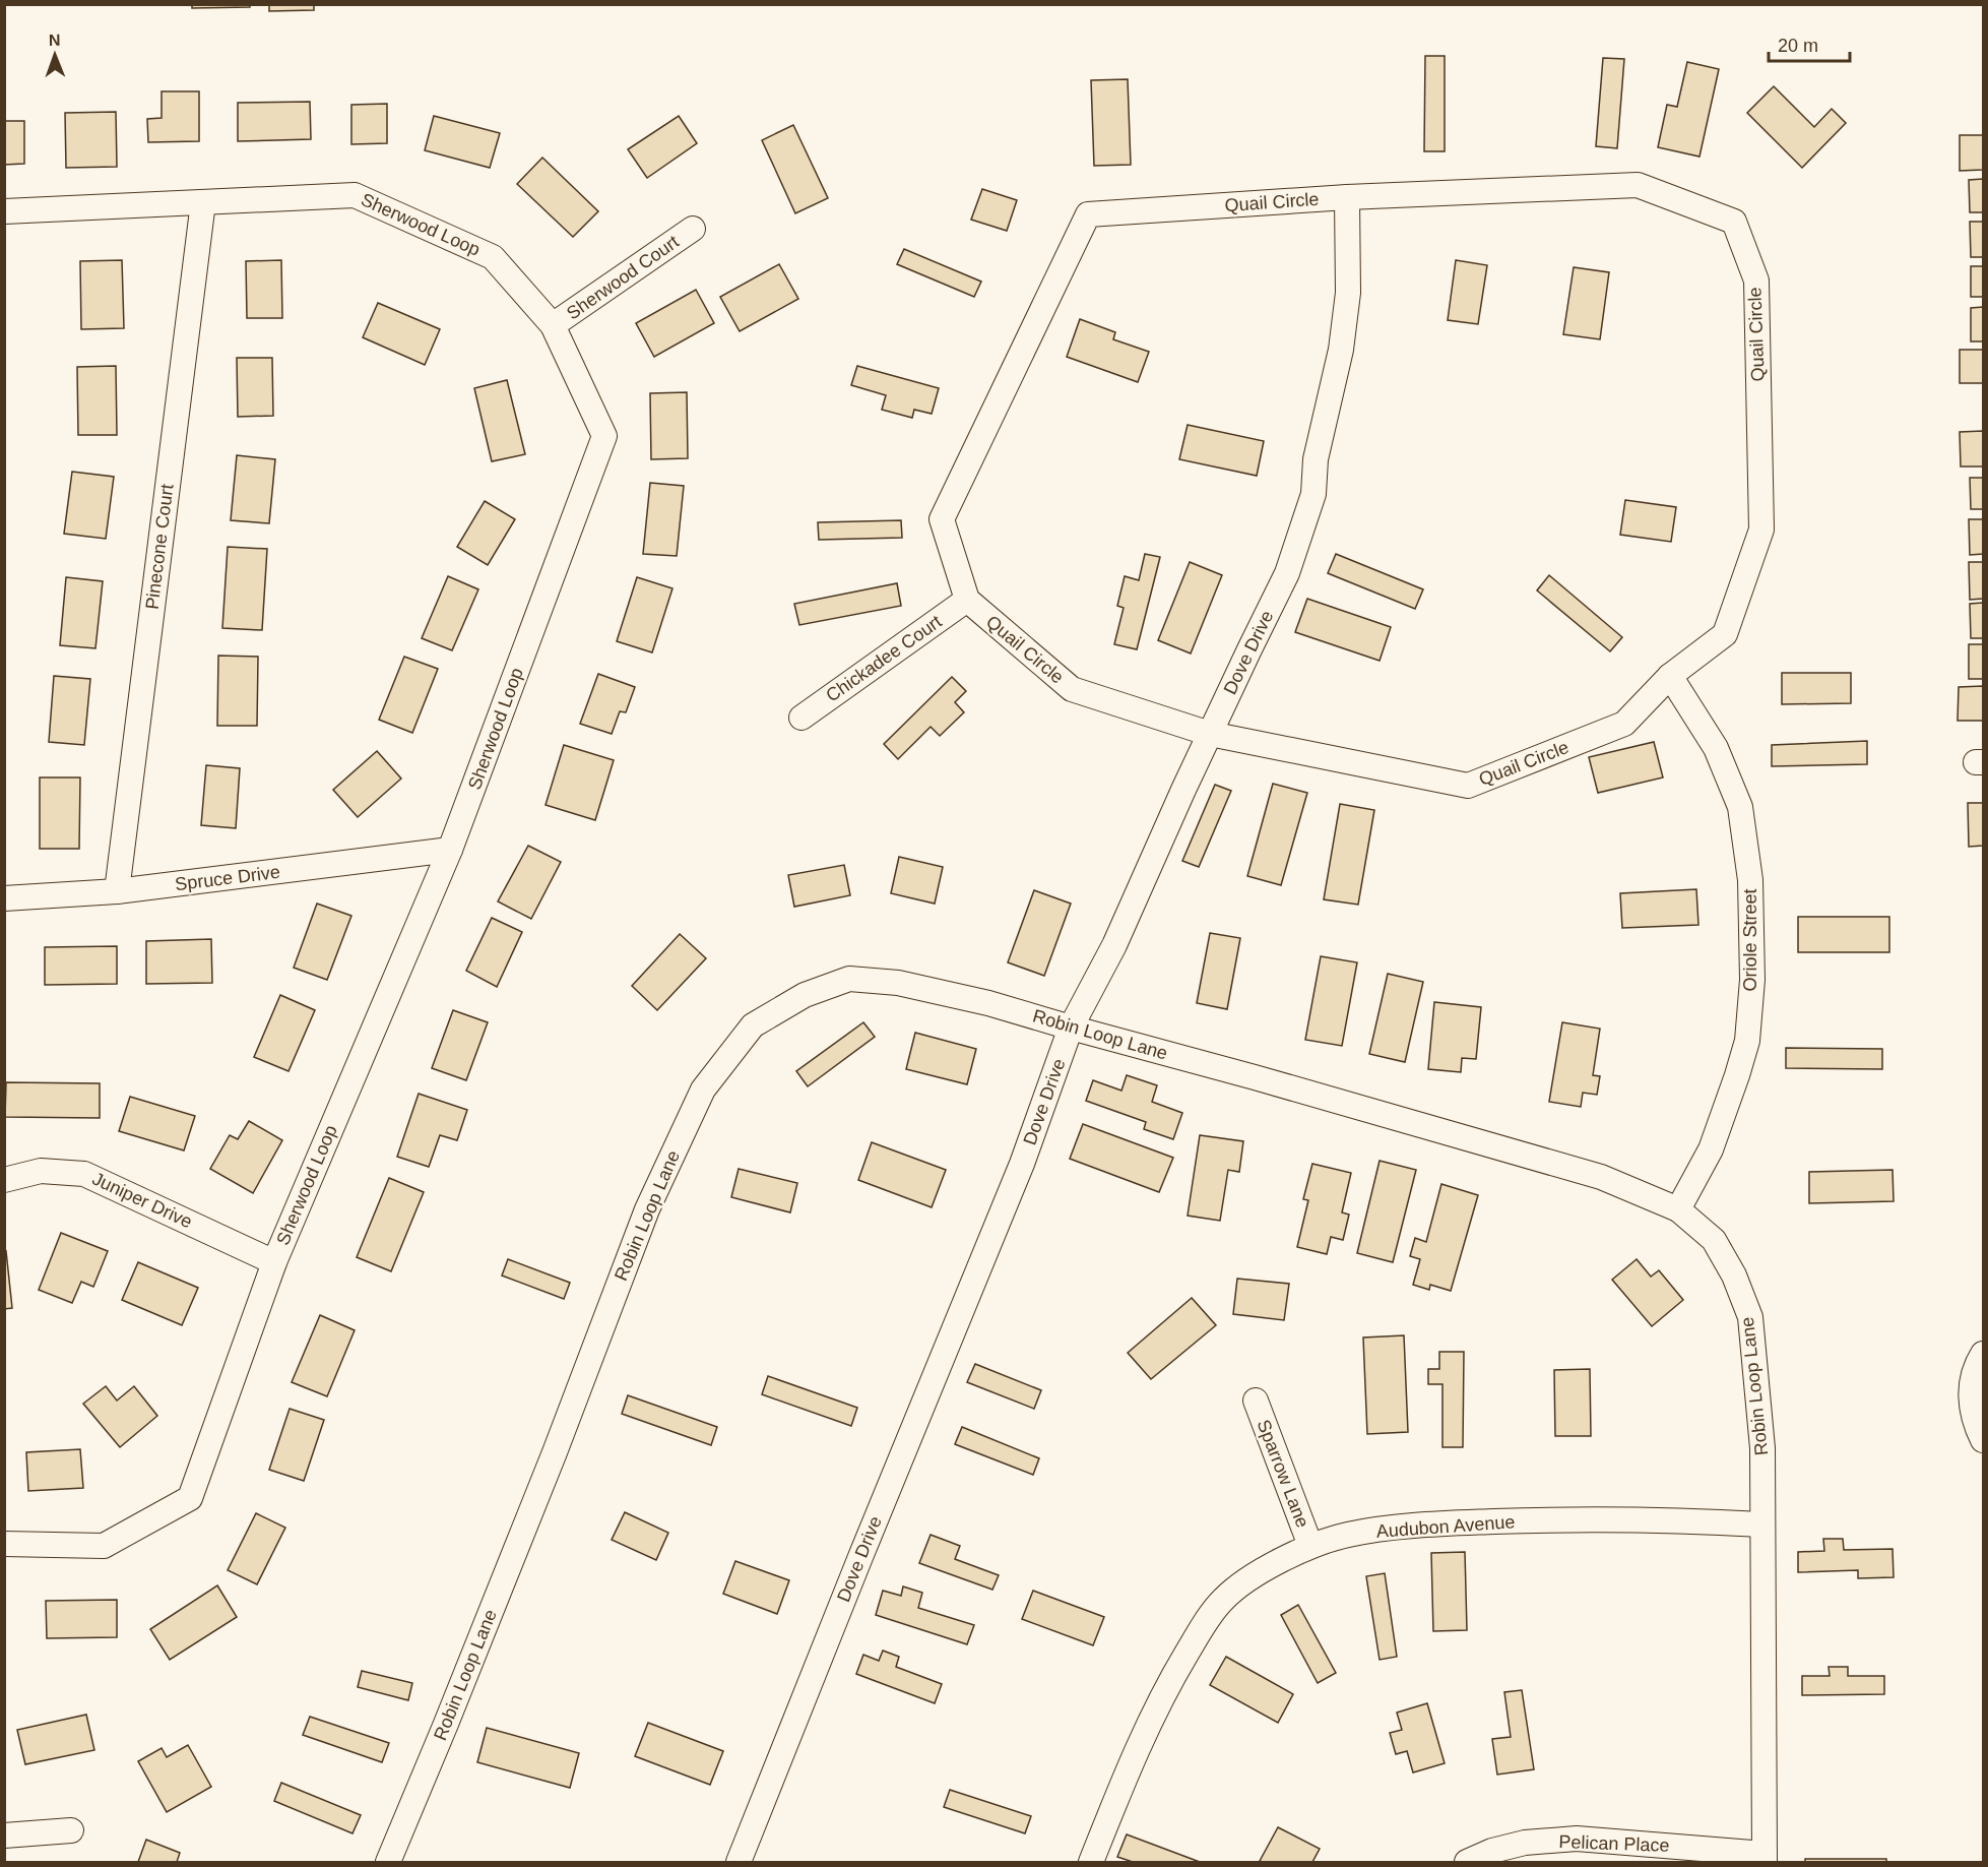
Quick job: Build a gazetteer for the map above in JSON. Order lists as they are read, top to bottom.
{
  "streets": {
    "street": [
      "Quail Circle",
      "Sherwood Loop",
      "Sherwood Court",
      "Pinecone Court",
      "Dove Drive",
      "Chickadee Court",
      "Spruce Drive",
      "Oriole Street",
      "Robin Loop Lane",
      "Juniper Drive",
      "Sparrow Lane",
      "Audubon Avenue",
      "Pelican Place"
    ]
  },
  "crossings": [
    ["Quail Circle", "Dove Drive"],
    ["Quail Circle", "Chickadee Court"],
    ["Quail Circle", "Oriole Street"],
    ["Sherwood Loop", "Sherwood Court"],
    ["Sherwood Loop", "Pinecone Court"],
    ["Sherwood Loop", "Spruce Drive"],
    ["Sherwood Loop", "Juniper Drive"],
    ["Pinecone Court", "Spruce Drive"],
    ["Dove Drive", "Robin Loop Lane"],
    ["Oriole Street", "Robin Loop Lane"],
    ["Robin Loop Lane", "Audubon Avenue"],
    ["Robin Loop Lane", "Pelican Place"],
    ["Sparrow Lane", "Audubon Avenue"]
  ],
  "scale_bar": "20 m",
  "north": "top"
}
